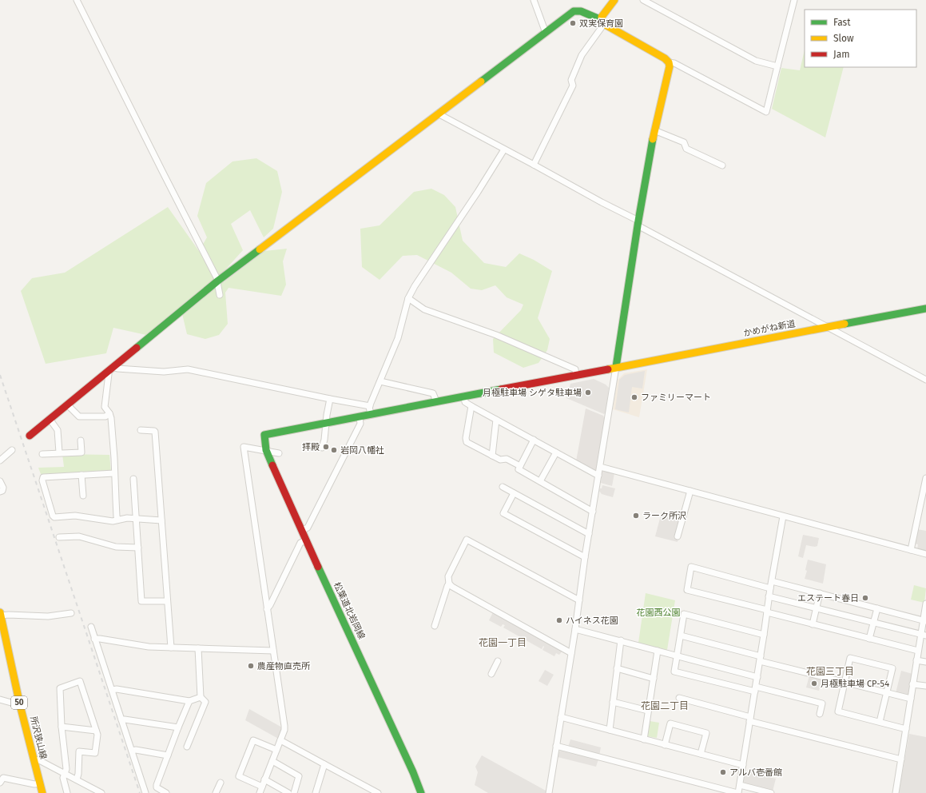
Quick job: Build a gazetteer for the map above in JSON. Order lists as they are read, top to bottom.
{
  "streets": {
    "street": [
      "かめがね新道",
      "松葉道北岩岡線",
      "50",
      "所沢狭山線"
    ]
  },
  "crossings": [
    ["かめがね新道", "松葉道北岩岡線"]
  ],
  "districts": ["花園一丁目", "花園三丁目", "花園二丁目"],
  "parks": ["花園西公園"],
  "places": [
    "双実保育園",
    "月極駐車場 シゲタ駐車場",
    "ファミリーマート",
    "拝殿",
    "岩岡八幡社",
    "ラーク所沢",
    "エステート春日",
    "ハイネス花園",
    "農産物直売所",
    "月極駐車場 CP-54",
    "アルバ壱番館"
  ],
  "legend": ["Fast", "Slow", "Jam"]
}
